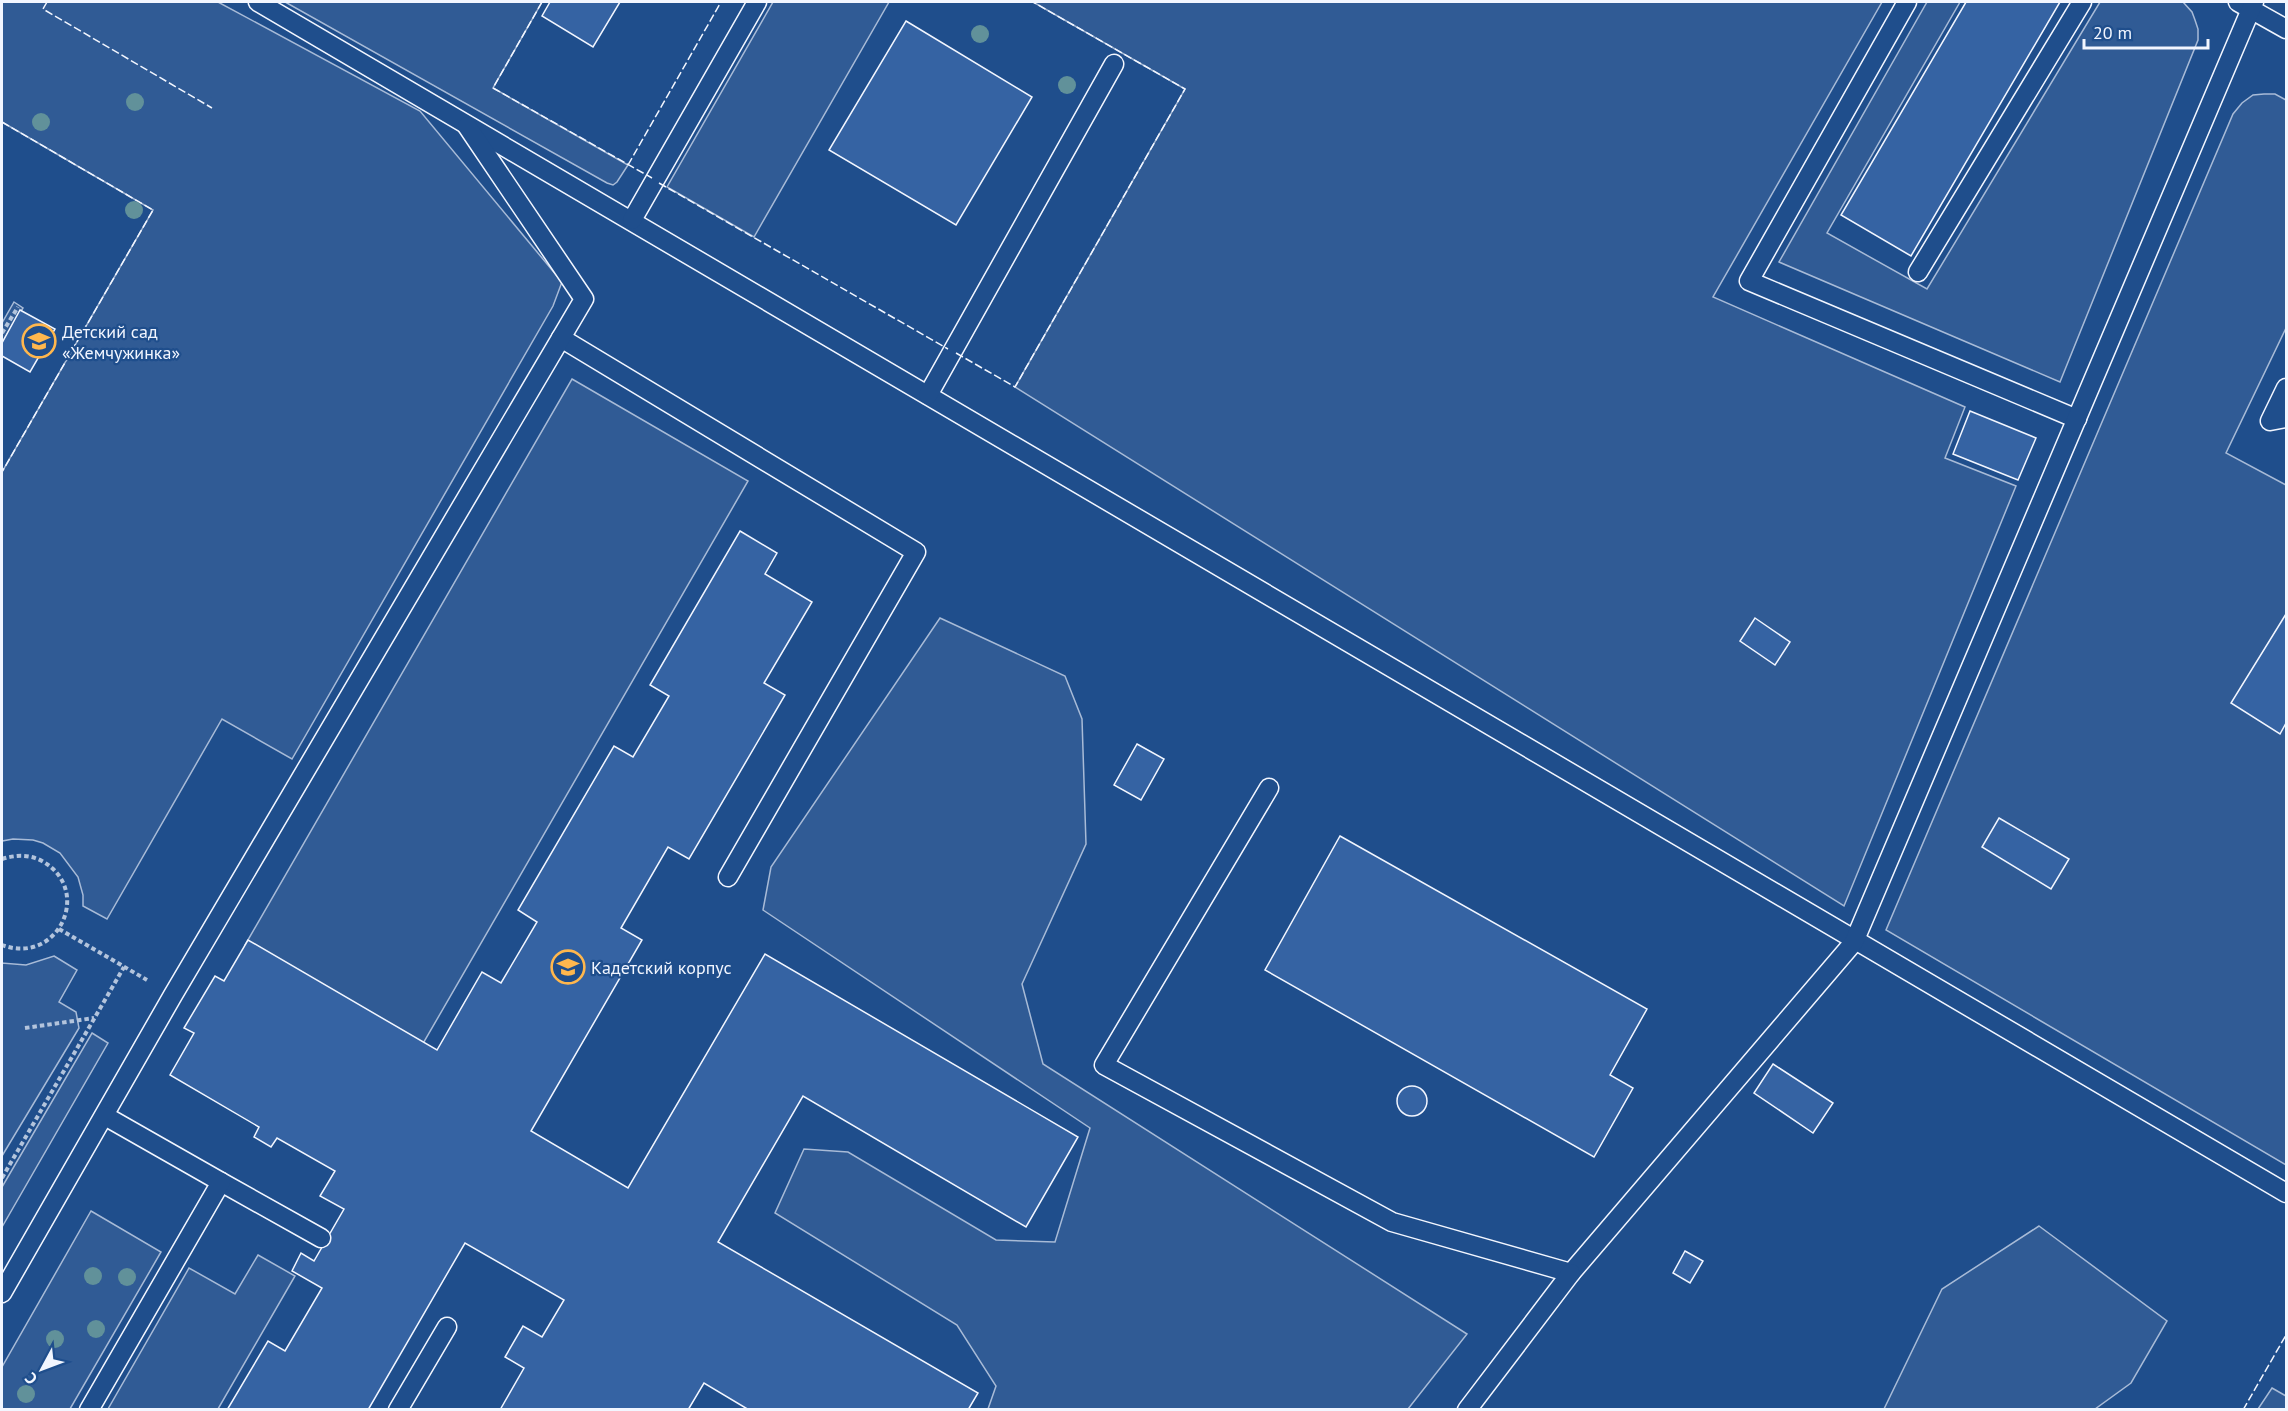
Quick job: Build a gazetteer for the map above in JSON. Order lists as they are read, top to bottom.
{
  "places": {
    "school or university": ["Детский сад «Жемчужинка»", "Кадетский корпус"]
  },
  "scale_bar": "20 m",
  "north": "bottom left"
}
